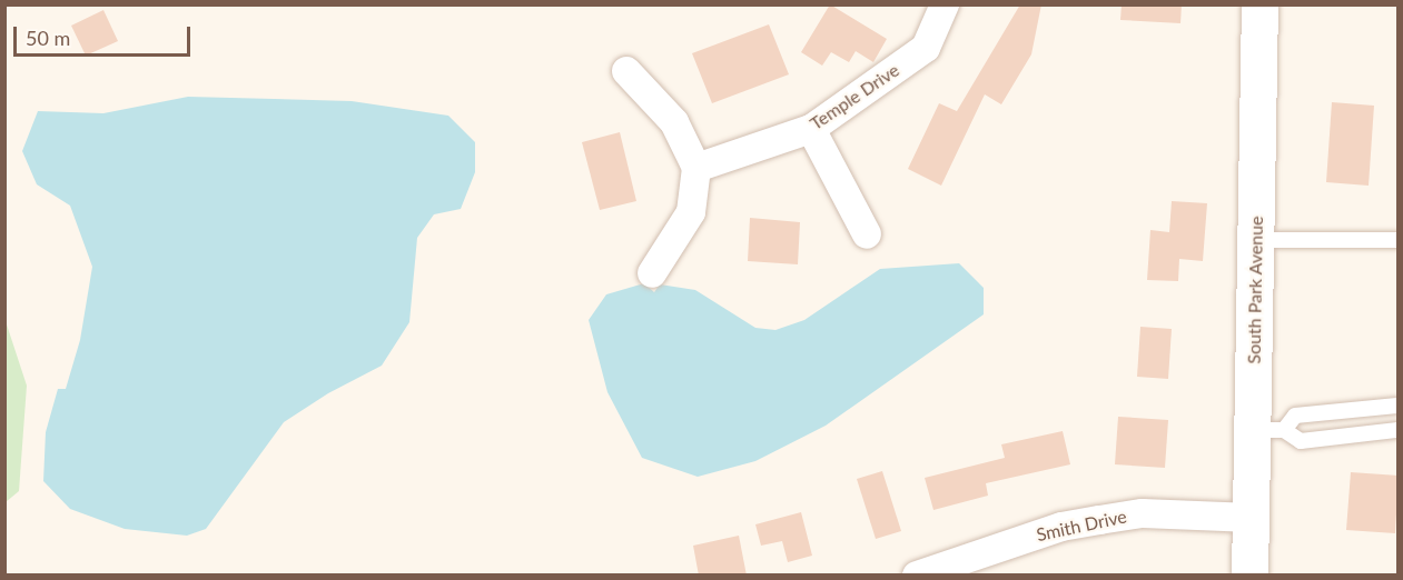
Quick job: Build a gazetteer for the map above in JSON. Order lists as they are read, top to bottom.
{
  "streets": {
    "street": ["Temple Drive", "South Park Avenue", "Smith Drive"]
  },
  "crossings": [
    ["South Park Avenue", "Smith Drive"]
  ],
  "scale_bar": "50 m"
}
